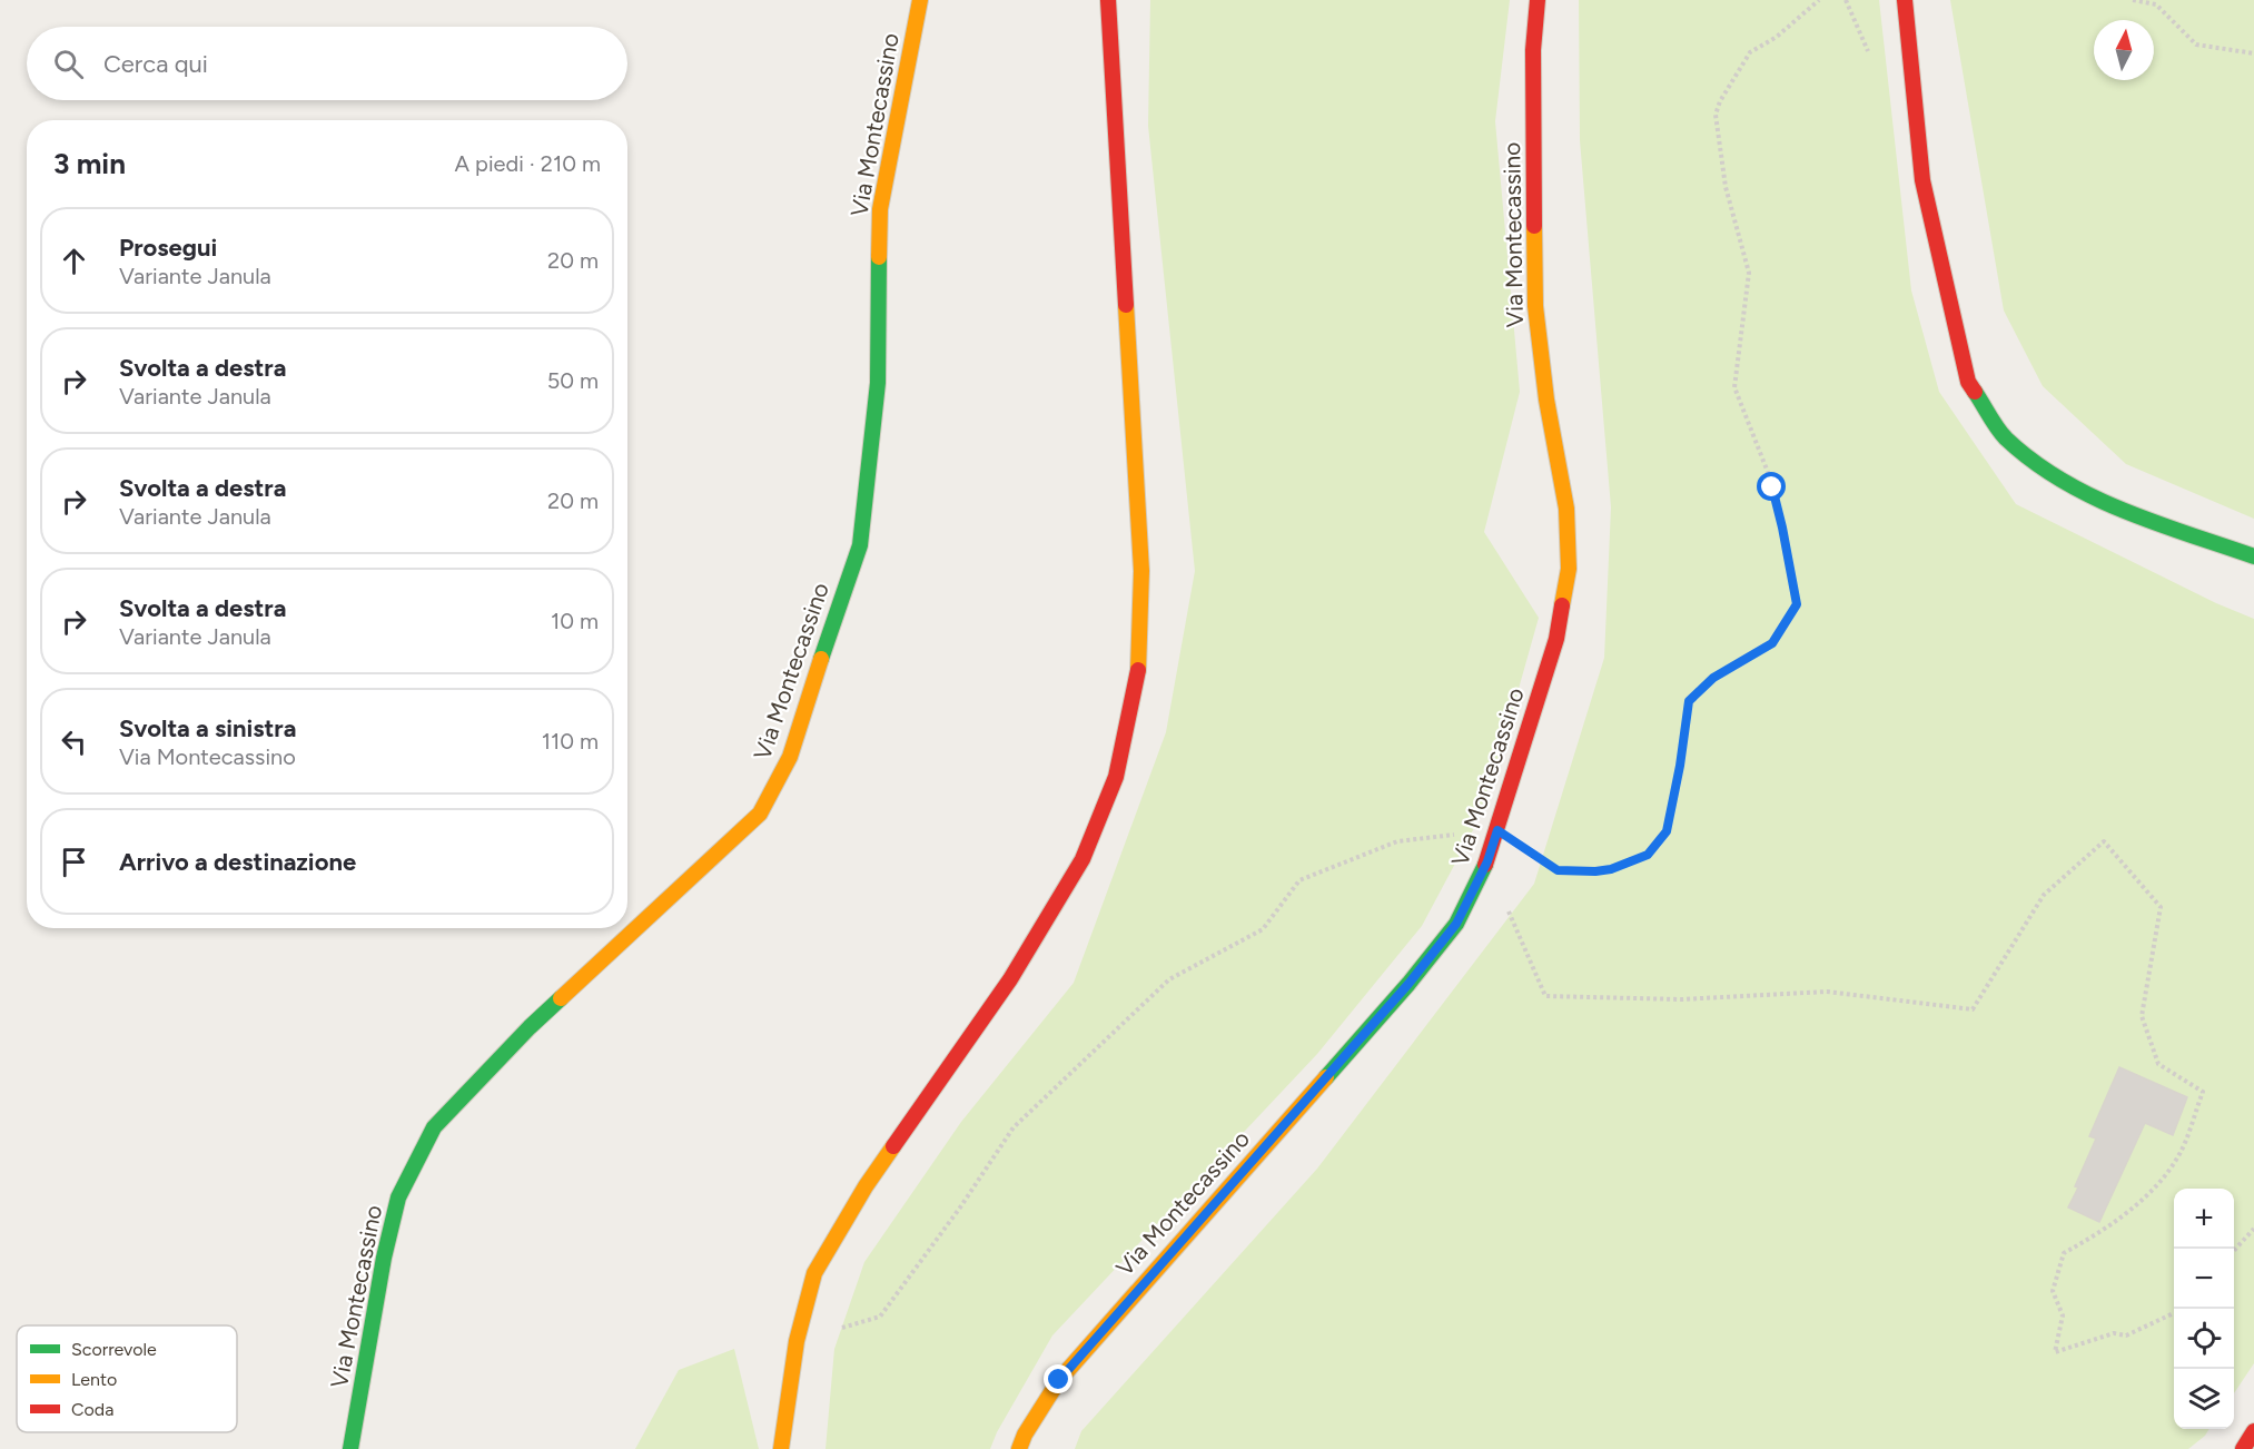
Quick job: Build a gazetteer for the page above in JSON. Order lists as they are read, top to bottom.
{
  "streets": {
    "street": ["Via Montecassino"]
  },
  "legend": ["Scorrevole", "Lento", "Coda"],
  "north": "top",
  "page": {
    "search": "Cerca qui",
    "heading": ["3 min", "A piedi · 210 m"],
    "list": [
      ["Prosegui", "Variante Janula", "20 m"],
      ["Svolta a destra", "Variante Janula", "50 m"],
      ["Svolta a destra", "Variante Janula", "20 m"],
      ["Svolta a destra", "Variante Janula", "10 m"],
      ["Svolta a sinistra", "Via Montecassino", "110 m"],
      "Arrivo a destinazione"
    ],
    "map_buttons": ["+", "−"]
  }
}
